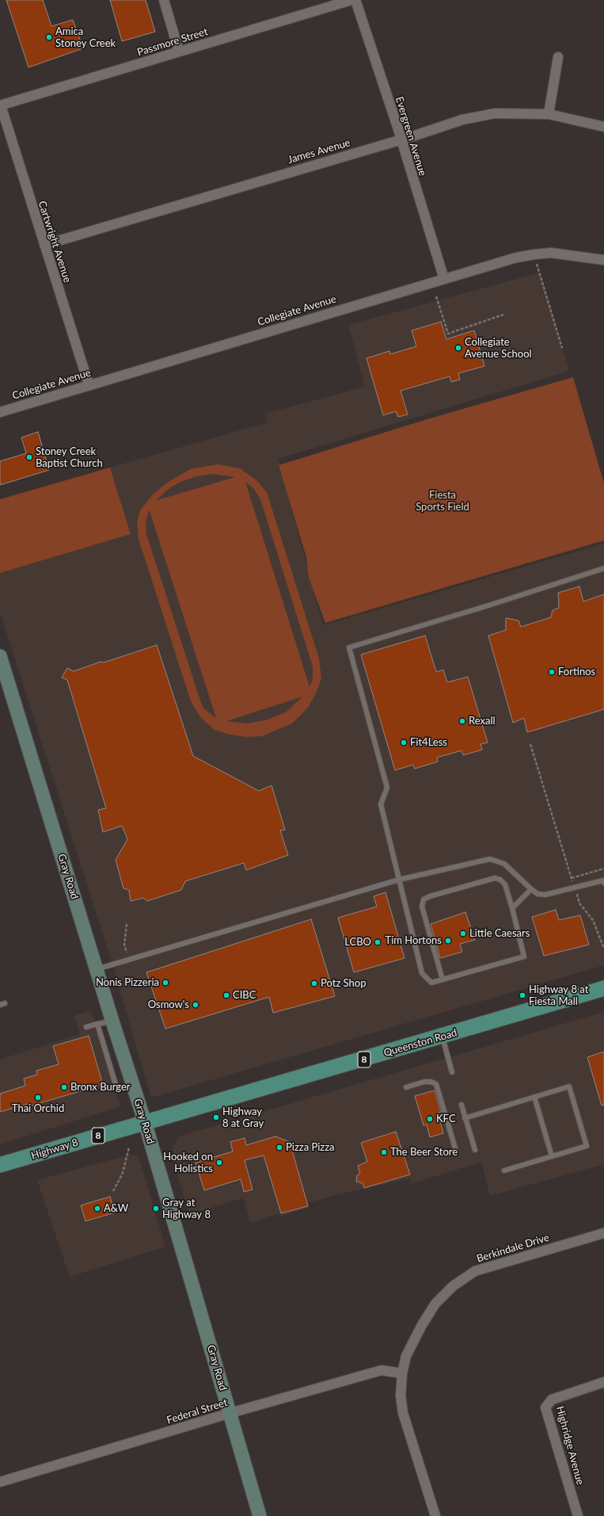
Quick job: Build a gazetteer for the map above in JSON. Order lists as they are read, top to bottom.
{
  "streets": {
    "main road": [
      "Gray Road",
      "Queenston Road",
      "8",
      "Highway 8"
    ],
    "street": [
      "Passmore Street",
      "Evergreen Avenue",
      "James Avenue",
      "Cartwright Avenue",
      "Collegiate Avenue",
      "Berkindale Drive",
      "Federal Street",
      "Highridge Avenue"
    ]
  },
  "crossings": [
    ["Passmore Street", "Cartwright Avenue"],
    ["Evergreen Avenue", "James Avenue"],
    ["Evergreen Avenue", "Collegiate Avenue"],
    ["James Avenue", "Cartwright Avenue"],
    ["Cartwright Avenue", "Collegiate Avenue"],
    ["Gray Road", "Queenston Road"],
    ["Gray Road", "Highway 8"],
    ["Gray Road", "Federal Street"],
    ["Queenston Road", "Highway 8"],
    ["Berkindale Drive", "Federal Street"]
  ],
  "parks": ["Fiesta Sports Field"],
  "places": [
    "Amica Stoney Creek",
    "Collegiate Avenue School",
    "Stoney Creek Baptist Church",
    "Fortinos",
    "Rexall",
    "Fit4Less",
    "Little Caesars",
    "Tim Hortons",
    "LCBO",
    "Nonis Pizzeria",
    "Potz Shop",
    "CIBC",
    "Highway 8 at Fiesta Mall",
    "Osmow's",
    "Bronx Burger",
    "Thai Orchid",
    "Highway 8 at Gray",
    "KFC",
    "Pizza Pizza",
    "The Beer Store",
    "Hooked on Holistics",
    "A&W",
    "Gray at Highway 8"
  ]
}
